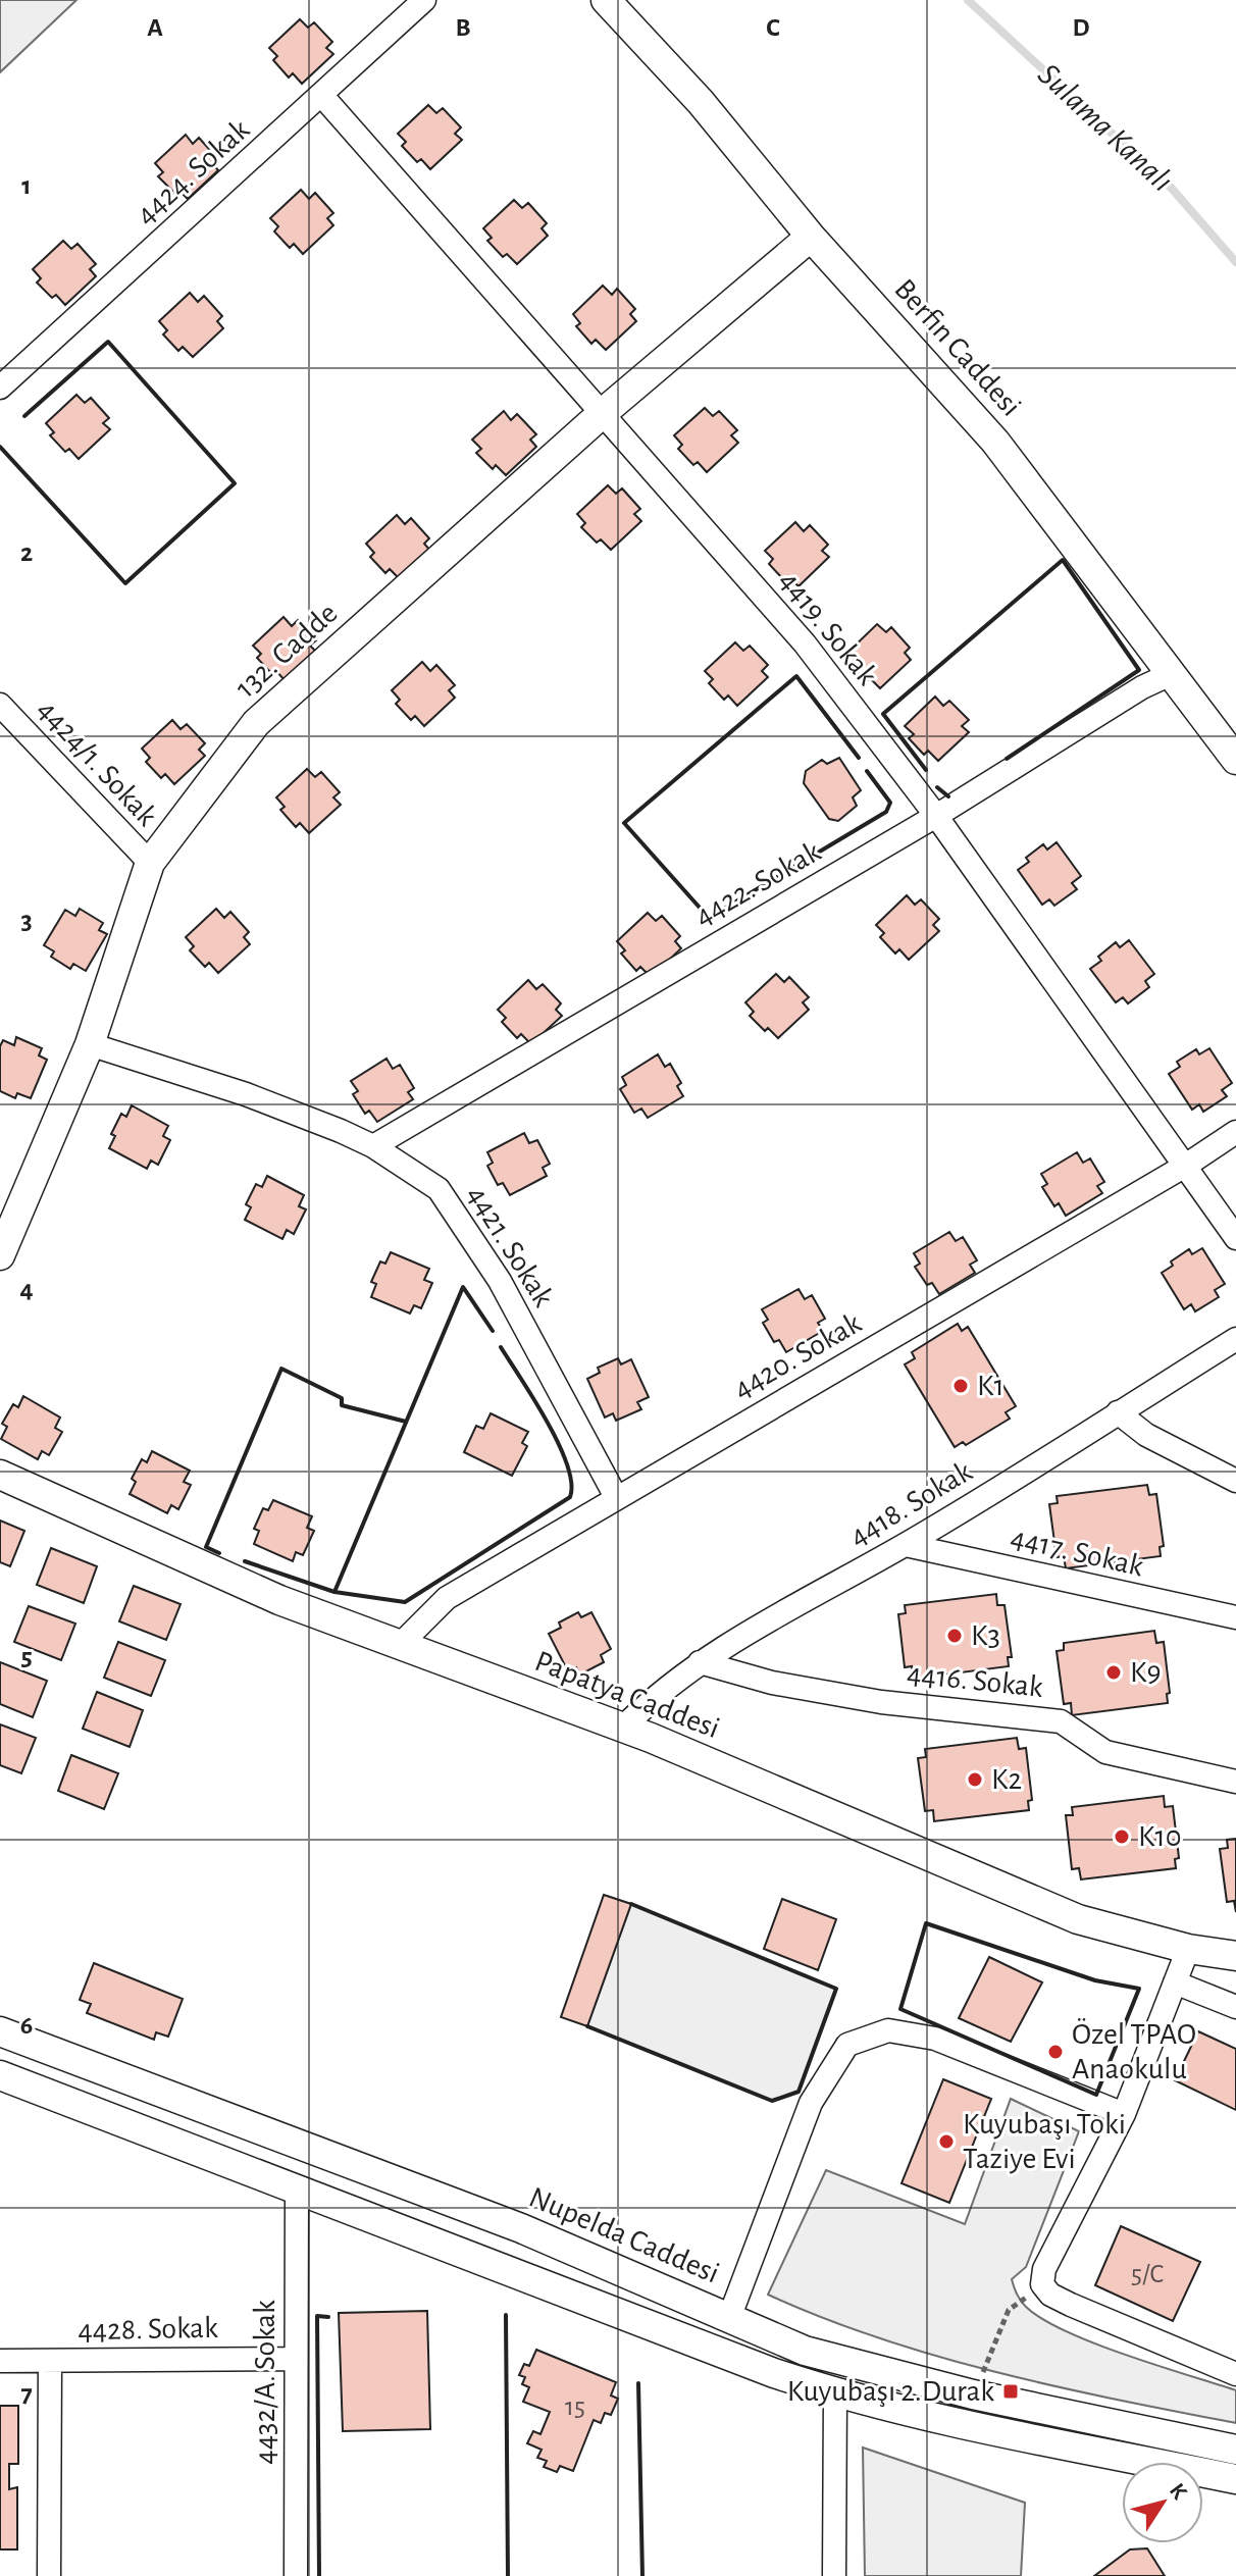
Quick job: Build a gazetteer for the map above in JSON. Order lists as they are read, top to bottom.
{
  "streets": {
    "street": [
      "4424. Sokak",
      "Berfin Caddesi",
      "4419. Sokak",
      "132. Cadde",
      "4424/1. Sokak",
      "4422. Sokak",
      "4421. Sokak",
      "4420. Sokak",
      "4418. Sokak",
      "4417. Sokak",
      "4416. Sokak",
      "Papatya Caddesi",
      "Nupelda Caddesi",
      "4428. Sokak",
      "4432/A. Sokak"
    ]
  },
  "crossings": [
    ["4424. Sokak", "4419. Sokak"],
    ["Berfin Caddesi", "132. Cadde"],
    ["Berfin Caddesi", "4422. Sokak"],
    ["4419. Sokak", "132. Cadde"],
    ["4419. Sokak", "4422. Sokak"],
    ["4419. Sokak", "4420. Sokak"],
    ["132. Cadde", "4424/1. Sokak"],
    ["132. Cadde", "4421. Sokak"],
    ["4422. Sokak", "4421. Sokak"],
    ["4421. Sokak", "4420. Sokak"],
    ["4420. Sokak", "Papatya Caddesi"],
    ["4418. Sokak", "4417. Sokak"],
    ["4418. Sokak", "4416. Sokak"],
    ["4418. Sokak", "Papatya Caddesi"],
    ["4428. Sokak", "4432/A. Sokak"]
  ],
  "water": ["Sulama Kanalı"],
  "places": {
    "other": [
      "K1",
      "K3",
      "K9",
      "K2",
      "K10",
      "Özel TPAO Anaokulu",
      "Kuyubaşı Toki Taziye Evi"
    ],
    "transit": ["Kuyubaşı 2.Durak"]
  },
  "house_numbers": ["5/C", "15"],
  "north": "top right",
  "grid": {
    "columns": [
      "A",
      "B",
      "C",
      "D"
    ],
    "rows": [
      "1",
      "2",
      "3",
      "4",
      "5",
      "6",
      "7"
    ]
  }
}
